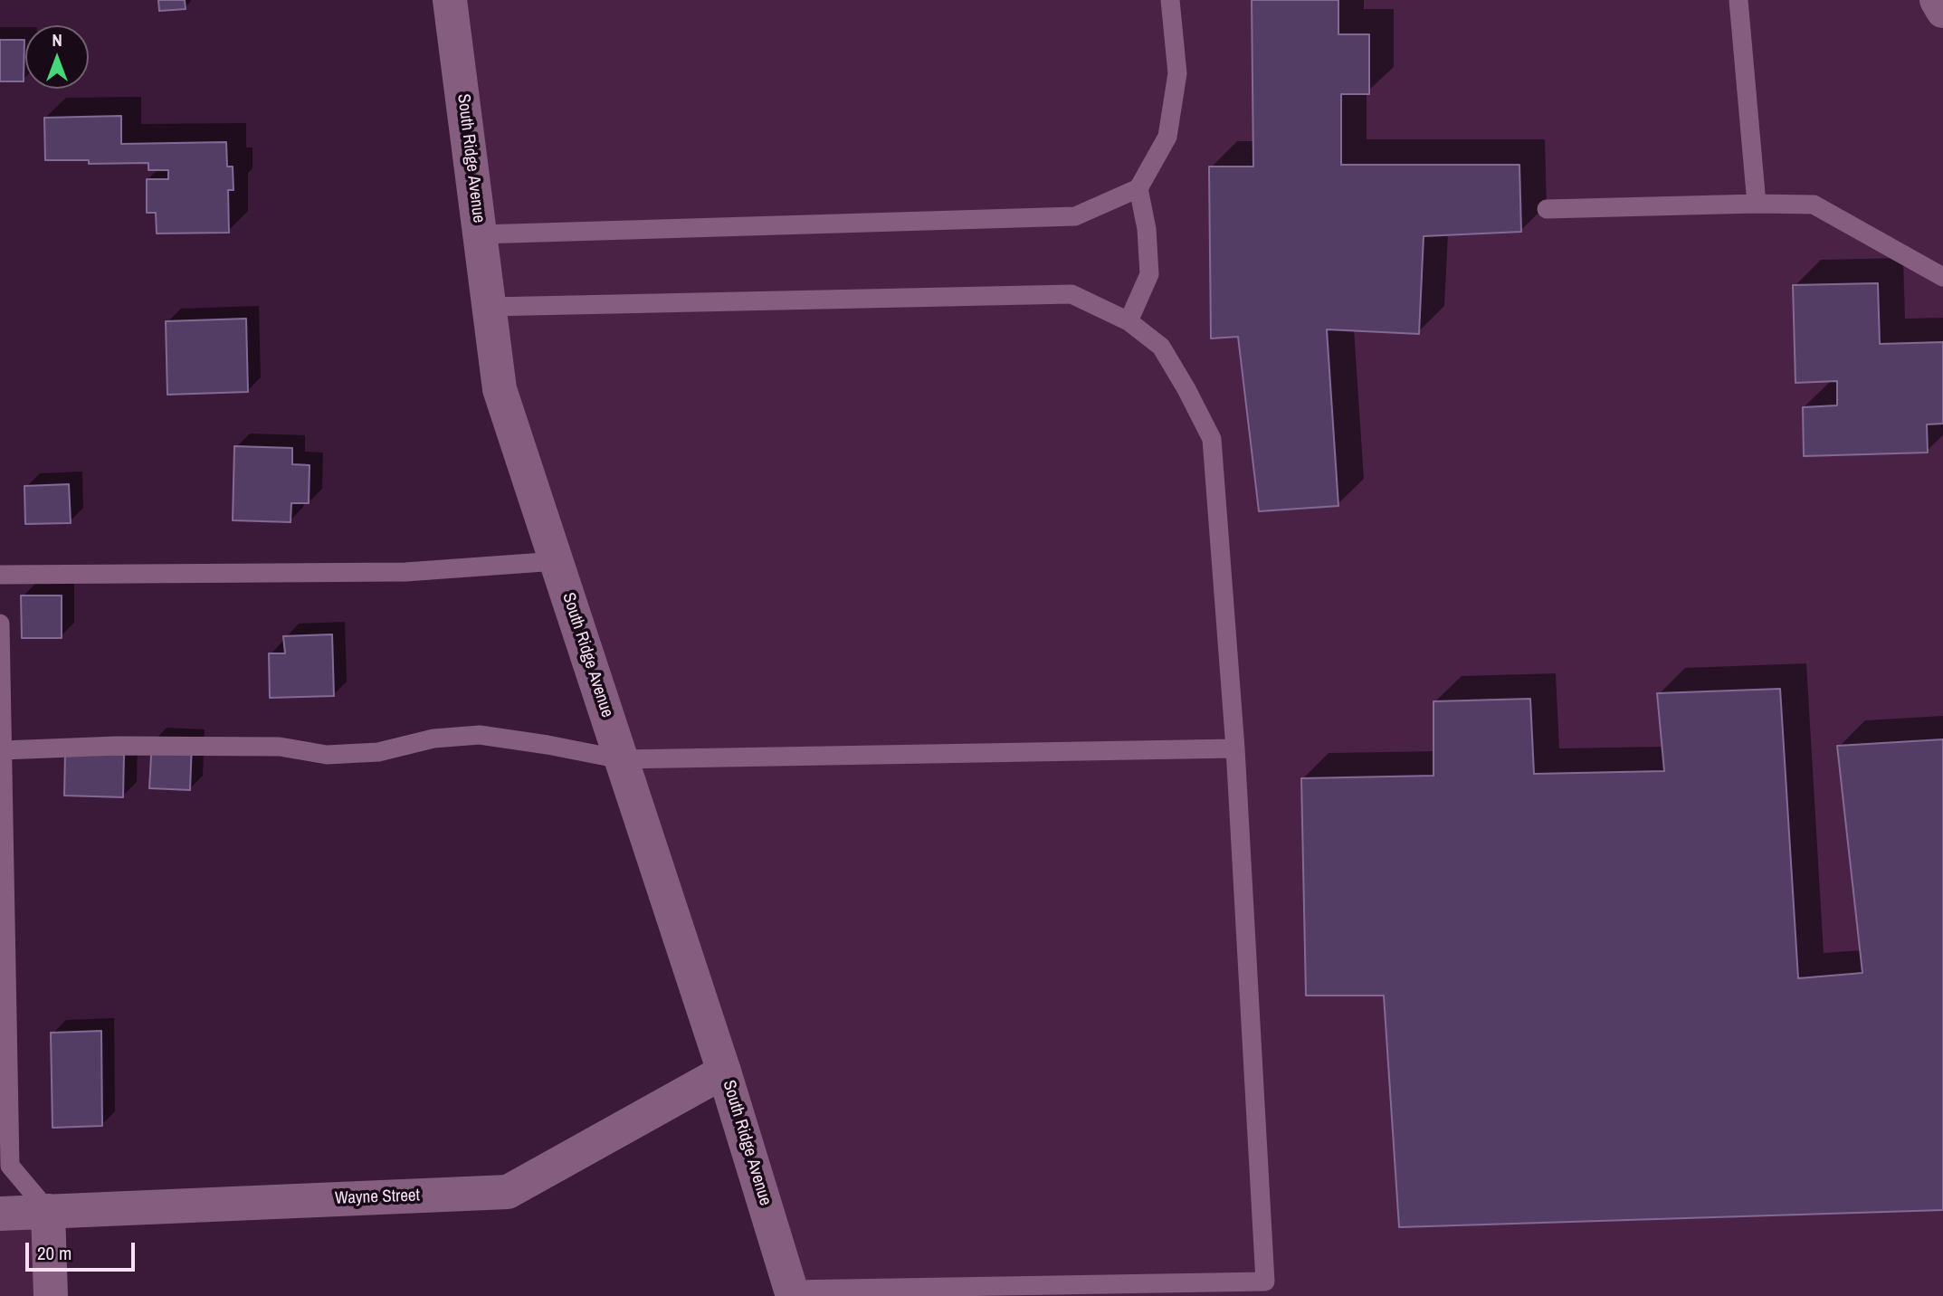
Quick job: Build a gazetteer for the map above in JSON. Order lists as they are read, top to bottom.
{
  "streets": {
    "street": ["South Ridge Avenue", "Wayne Street"]
  },
  "crossings": [
    ["South Ridge Avenue", "Wayne Street"]
  ],
  "scale_bar": "20 m",
  "north": "top"
}
